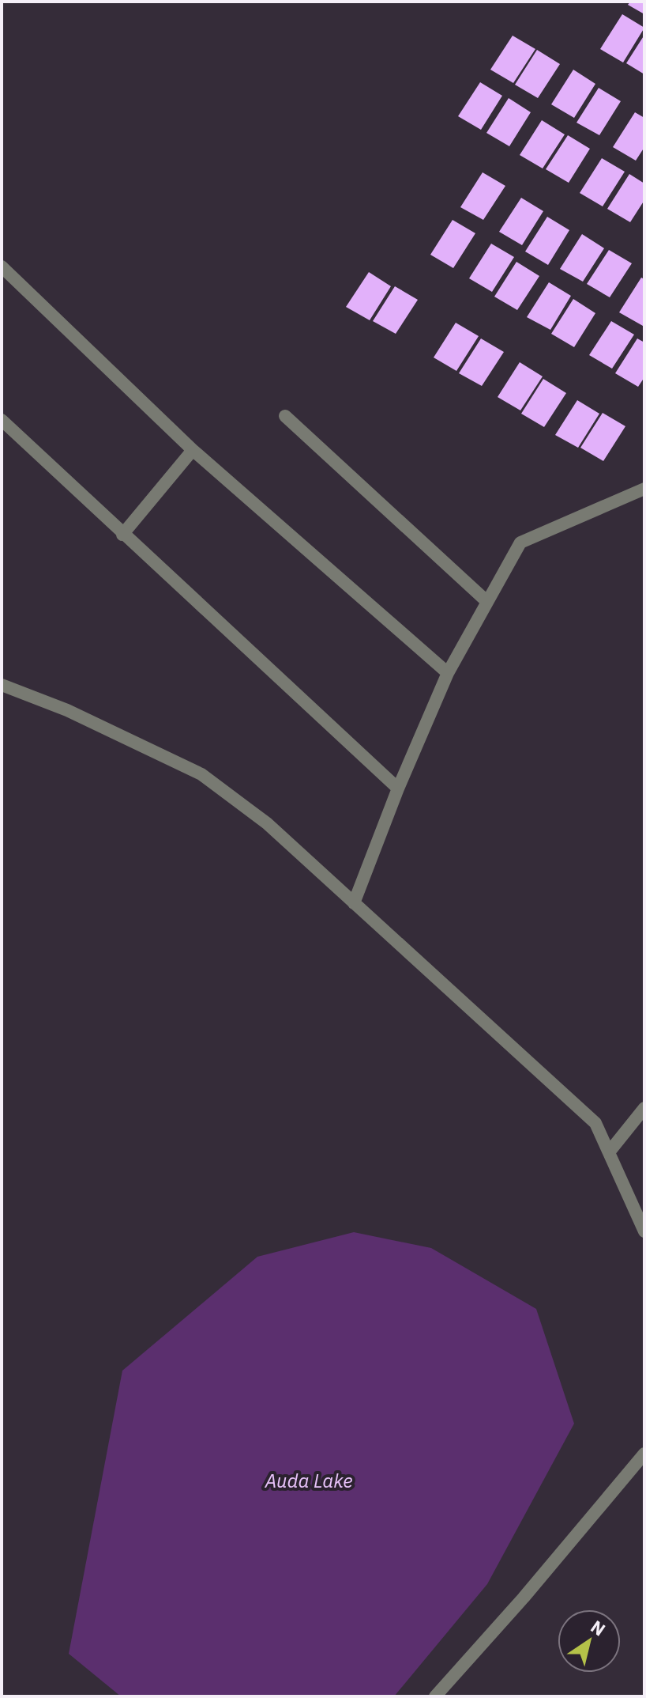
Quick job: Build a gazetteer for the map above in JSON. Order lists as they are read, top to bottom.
{
  "water": ["Auda Lake"],
  "north": "top right"
}
